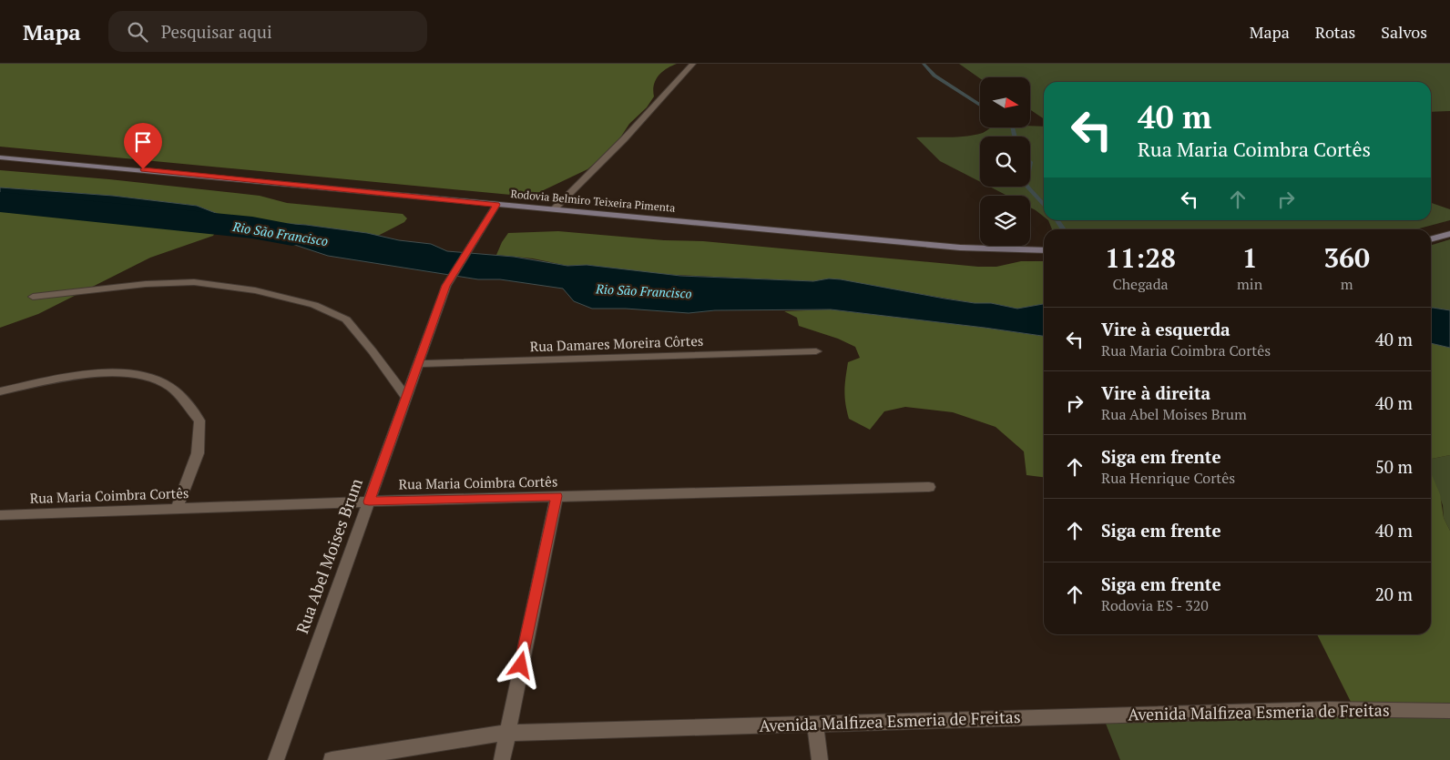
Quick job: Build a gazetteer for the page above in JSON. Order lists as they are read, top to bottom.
{
  "streets": {
    "main road": ["Rodovia Belmiro Teixeira Pimenta"],
    "street": [
      "Rua Damares Moreira Côrtes",
      "Rua Maria Coimbra Cortês",
      "Rua Abel Moises Brum",
      "Avenida Malfizea Esmeria de Freitas"
    ]
  },
  "crossings": [
    ["Rodovia Belmiro Teixeira Pimenta", "Rua Abel Moises Brum"],
    ["Rua Damares Moreira Côrtes", "Rua Abel Moises Brum"],
    ["Rua Maria Coimbra Cortês", "Rua Abel Moises Brum"]
  ],
  "water": ["Rio São Francisco"],
  "north": "right",
  "page": {
    "header": "Mapa",
    "search": "Pesquisar aqui",
    "nav": ["Mapa", "Rotas", "Salvos"],
    "turn": ["40 m", "Rua Maria Coimbra Cortês"],
    "eta": [
      "11:28",
      "Chegada",
      "1",
      "min",
      "360",
      "m"
    ],
    "list": [
      {
        "name": "Vire à esquerda",
        "note": "Rua Maria Coimbra Cortês",
        "value": "40 m"
      },
      {
        "name": "Vire à direita",
        "note": "Rua Abel Moises Brum",
        "value": "40 m"
      },
      {
        "name": "Siga em frente",
        "note": "Rua Henrique Cortês",
        "value": "50 m"
      },
      {
        "name": "Siga em frente",
        "value": "40 m"
      },
      {
        "name": "Siga em frente",
        "note": "Rodovia ES - 320",
        "value": "20 m"
      }
    ]
  }
}
